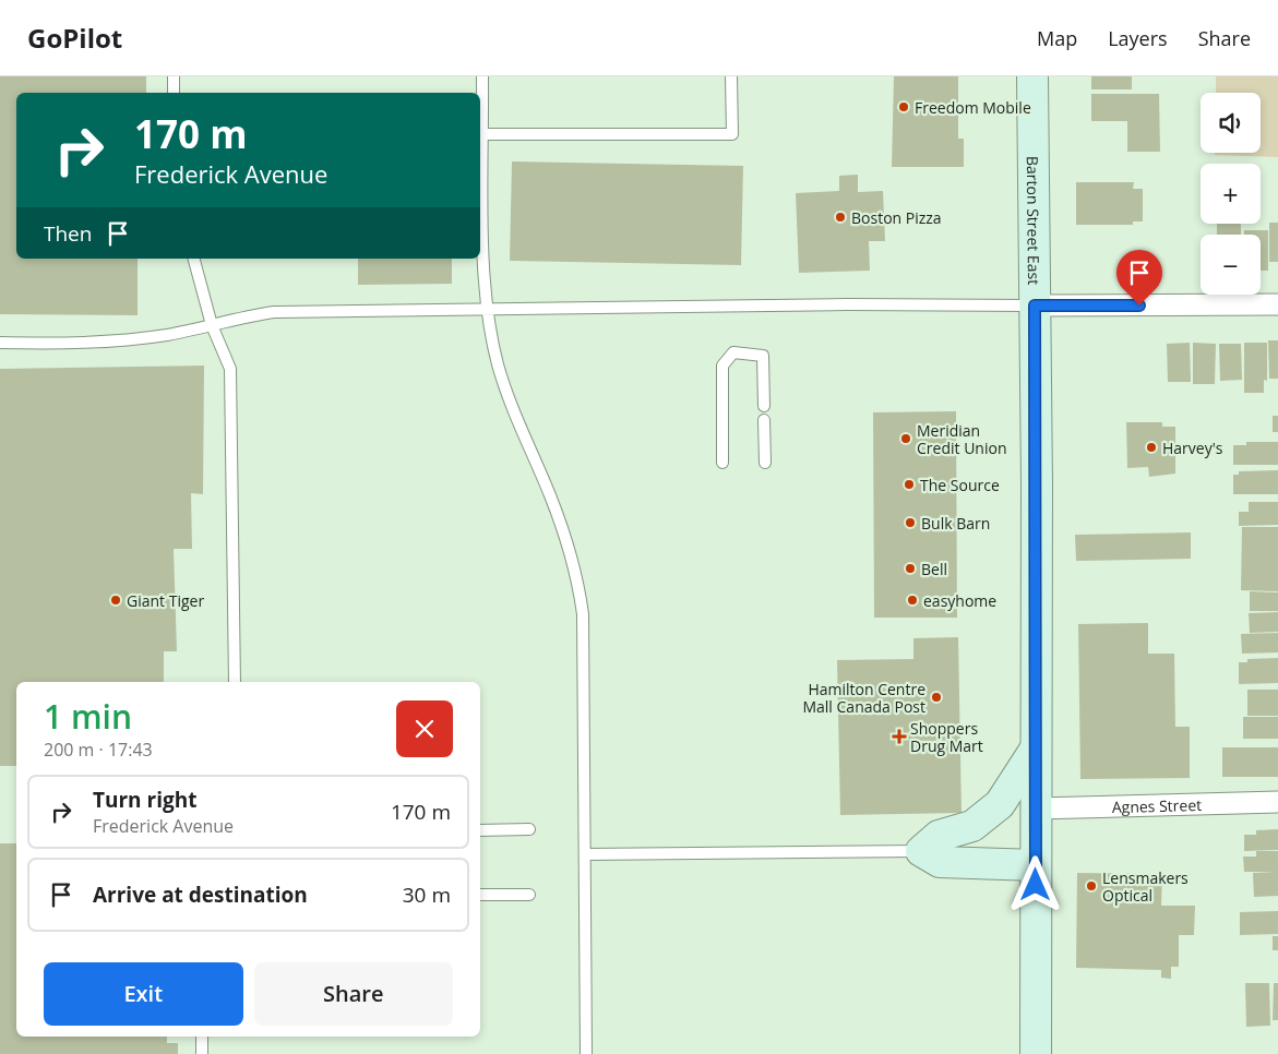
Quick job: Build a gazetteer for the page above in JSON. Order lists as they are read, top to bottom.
{
  "streets": {
    "main road": ["Barton Street East"],
    "street": ["Agnes Street"]
  },
  "crossings": [
    ["Barton Street East", "Agnes Street"]
  ],
  "places": {
    "other": [
      "Freedom Mobile",
      "Boston Pizza",
      "Meridian Credit Union",
      "Harvey's",
      "The Source",
      "Bulk Barn",
      "Bell",
      "Giant Tiger",
      "easyhome",
      "Hamilton Centre Mall Canada Post",
      "Lensmakers Optical"
    ],
    "health": ["Shoppers Drug Mart"]
  },
  "page": {
    "header": "GoPilot",
    "nav": ["Map", "Layers", "Share"],
    "map_buttons": ["+", "−"],
    "turn": ["170 m", "Frederick Avenue"],
    "then": "Then",
    "heading": ["1 min", "200 m · 17:43"],
    "list": [
      {
        "name": "Turn right",
        "note": "Frederick Avenue",
        "value": "170 m"
      },
      {
        "name": "Arrive at destination",
        "value": "30 m"
      }
    ],
    "buttons": ["Exit", "Share"]
  }
}
